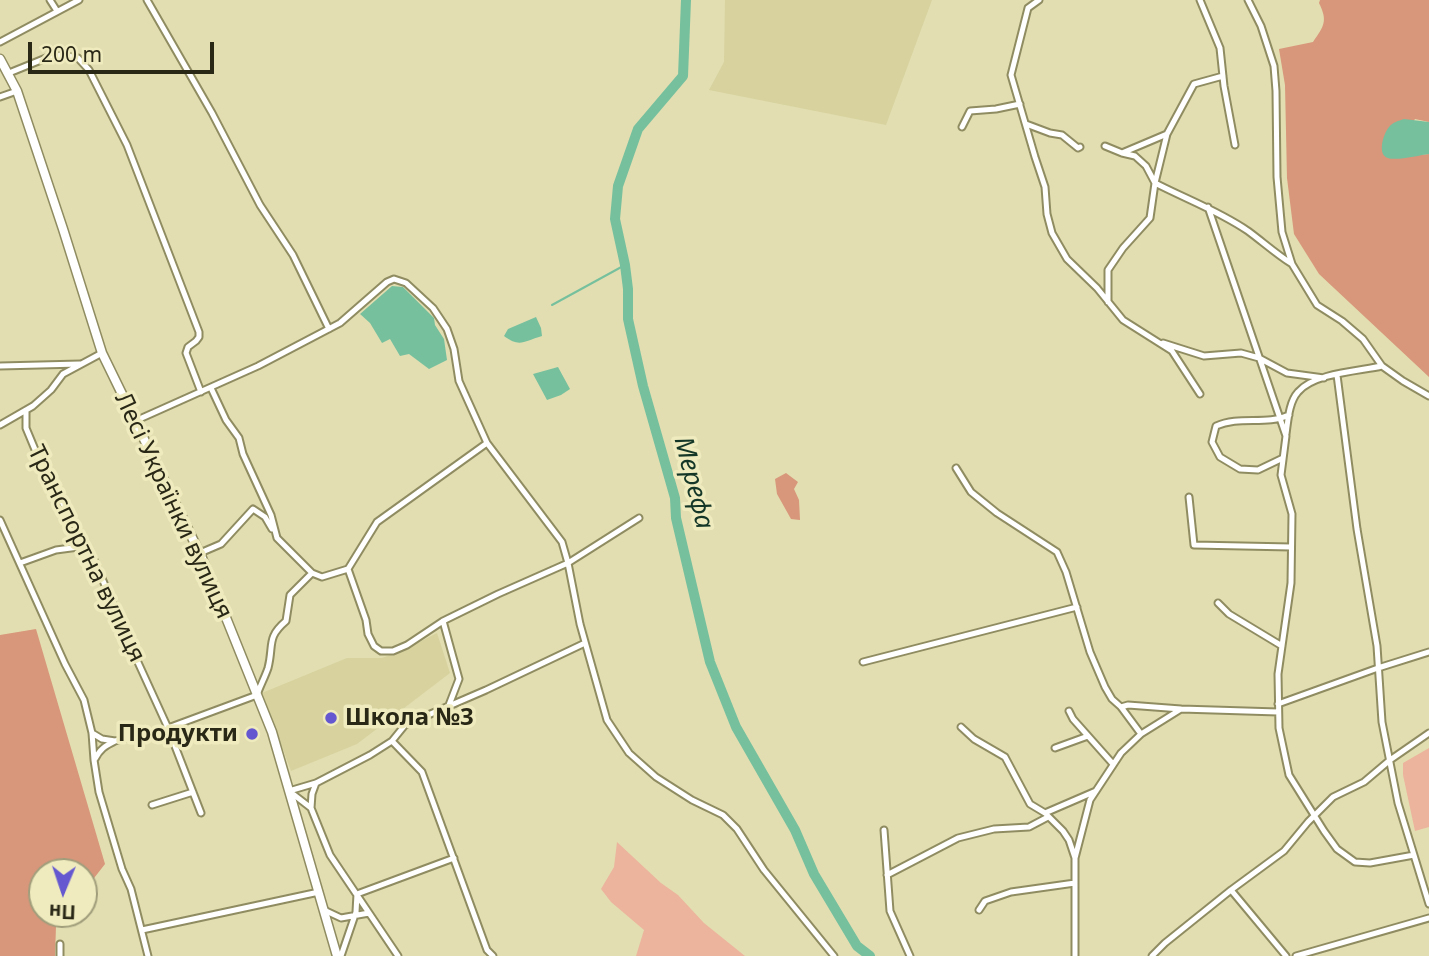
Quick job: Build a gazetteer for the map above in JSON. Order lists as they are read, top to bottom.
{
  "streets": {
    "street": ["Лесі Українки вулиця", "Транспортна вулиця"]
  },
  "water": ["Мерефа"],
  "places": ["Школа №3", "Продукти"],
  "scale_bar": "200 m",
  "north": "bottom"
}
